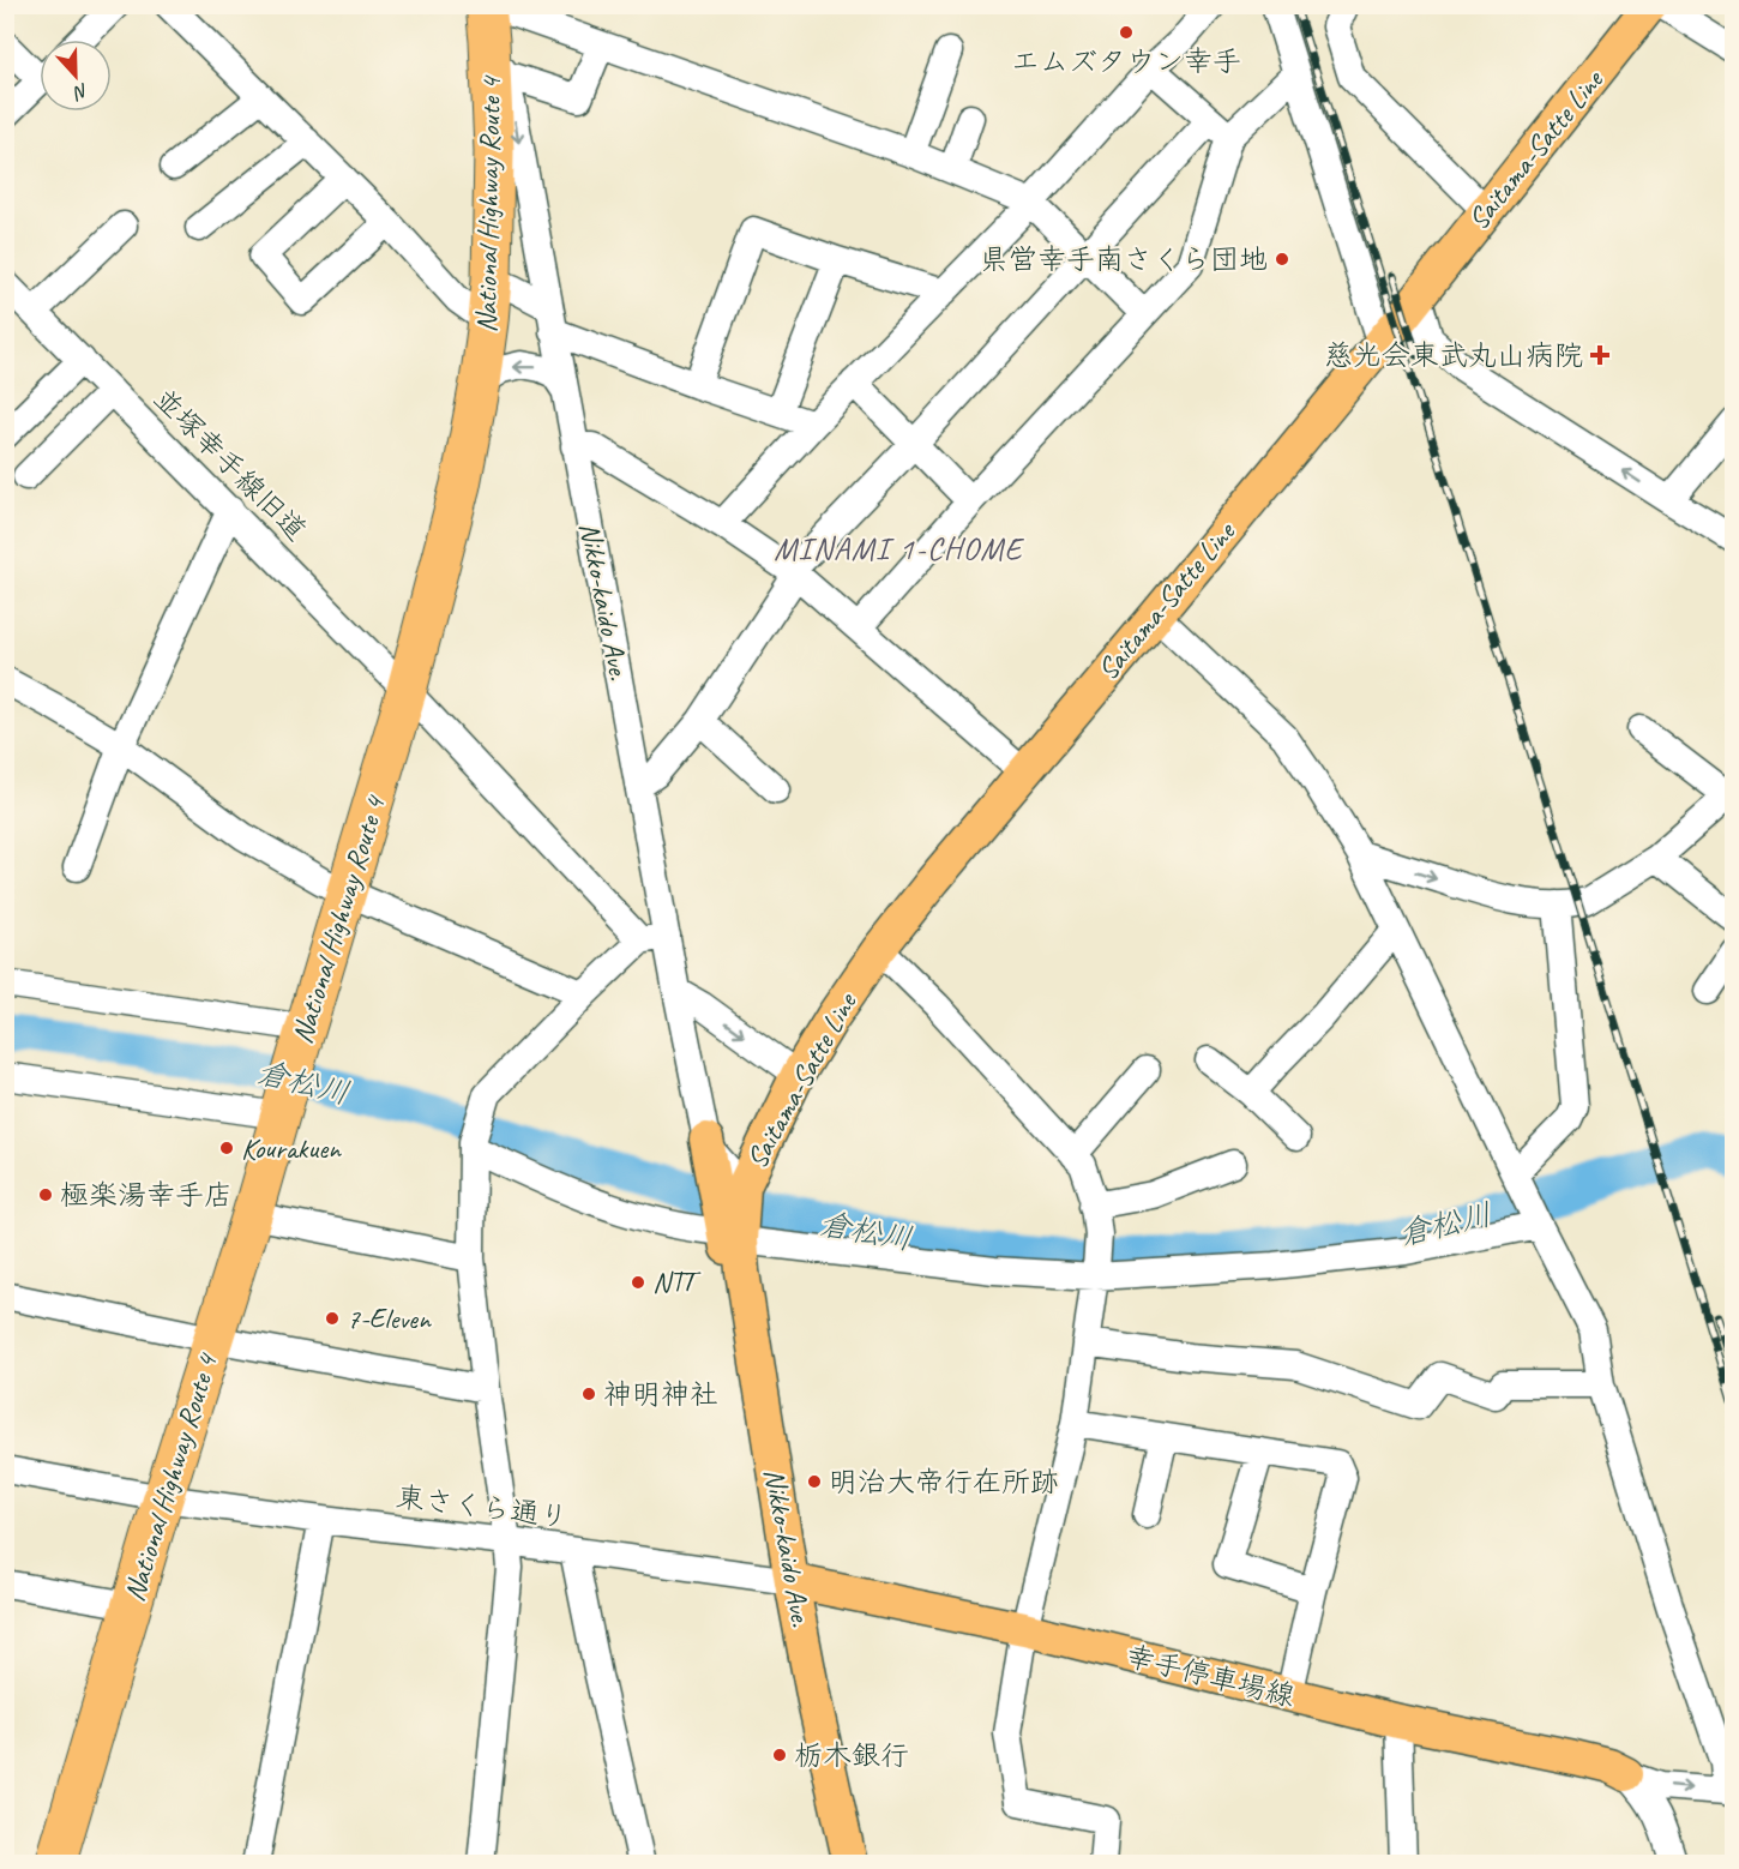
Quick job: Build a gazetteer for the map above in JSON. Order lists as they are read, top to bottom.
{
  "streets": {
    "highway": ["National Highway Route 4"],
    "main road": ["Saitama-Satte Line", "Nikko-kaido Ave.", "幸手停車場線"],
    "street": ["並塚幸手線旧道", "東さくら通り"]
  },
  "crossings": [
    ["Saitama-Satte Line", "Nikko-kaido Ave."],
    ["National Highway Route 4", "並塚幸手線旧道"],
    ["National Highway Route 4", "Nikko-kaido Ave."],
    ["National Highway Route 4", "東さくら通り"],
    ["並塚幸手線旧道", "Nikko-kaido Ave."],
    ["Nikko-kaido Ave.", "東さくら通り"],
    ["Nikko-kaido Ave.", "幸手停車場線"],
    ["東さくら通り", "幸手停車場線"]
  ],
  "districts": ["MINAMI 1-CHOME"],
  "water": ["倉松川"],
  "places": {
    "other": [
      "エムズタウン幸手",
      "県営幸手南さくら団地",
      "Kourakuen",
      "極楽湯幸手店",
      "NTT",
      "7-Eleven",
      "神明神社",
      "明治大帝行在所跡",
      "栃木銀行"
    ],
    "health": ["慈光会東武丸山病院"]
  },
  "north": "bottom"
}
